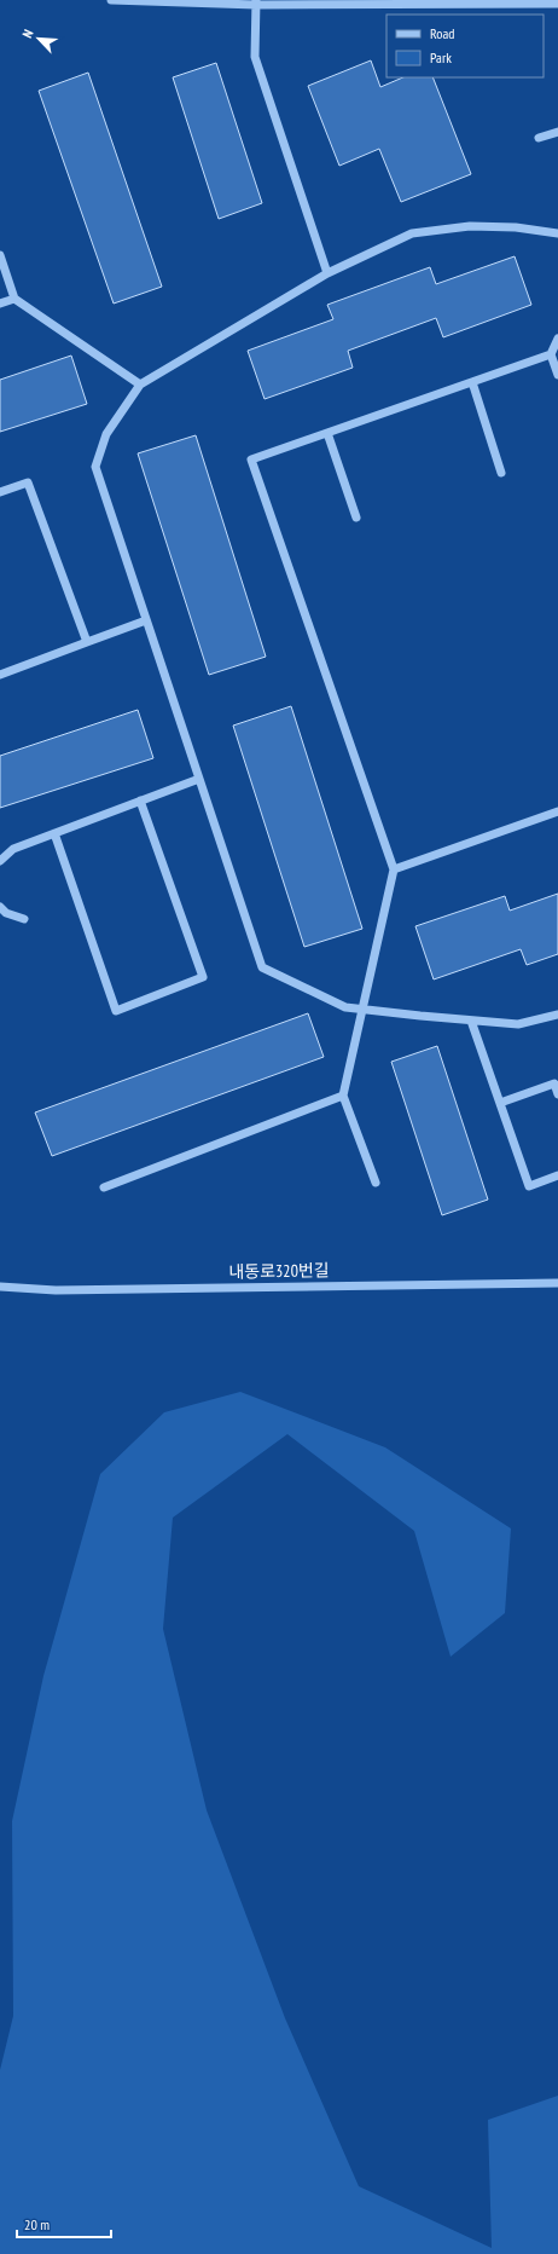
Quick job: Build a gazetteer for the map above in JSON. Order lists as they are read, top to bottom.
{
  "streets": {
    "street": ["내동로320번길"]
  },
  "legend": ["Road", "Park"],
  "scale_bar": "20 m",
  "north": "top left"
}
